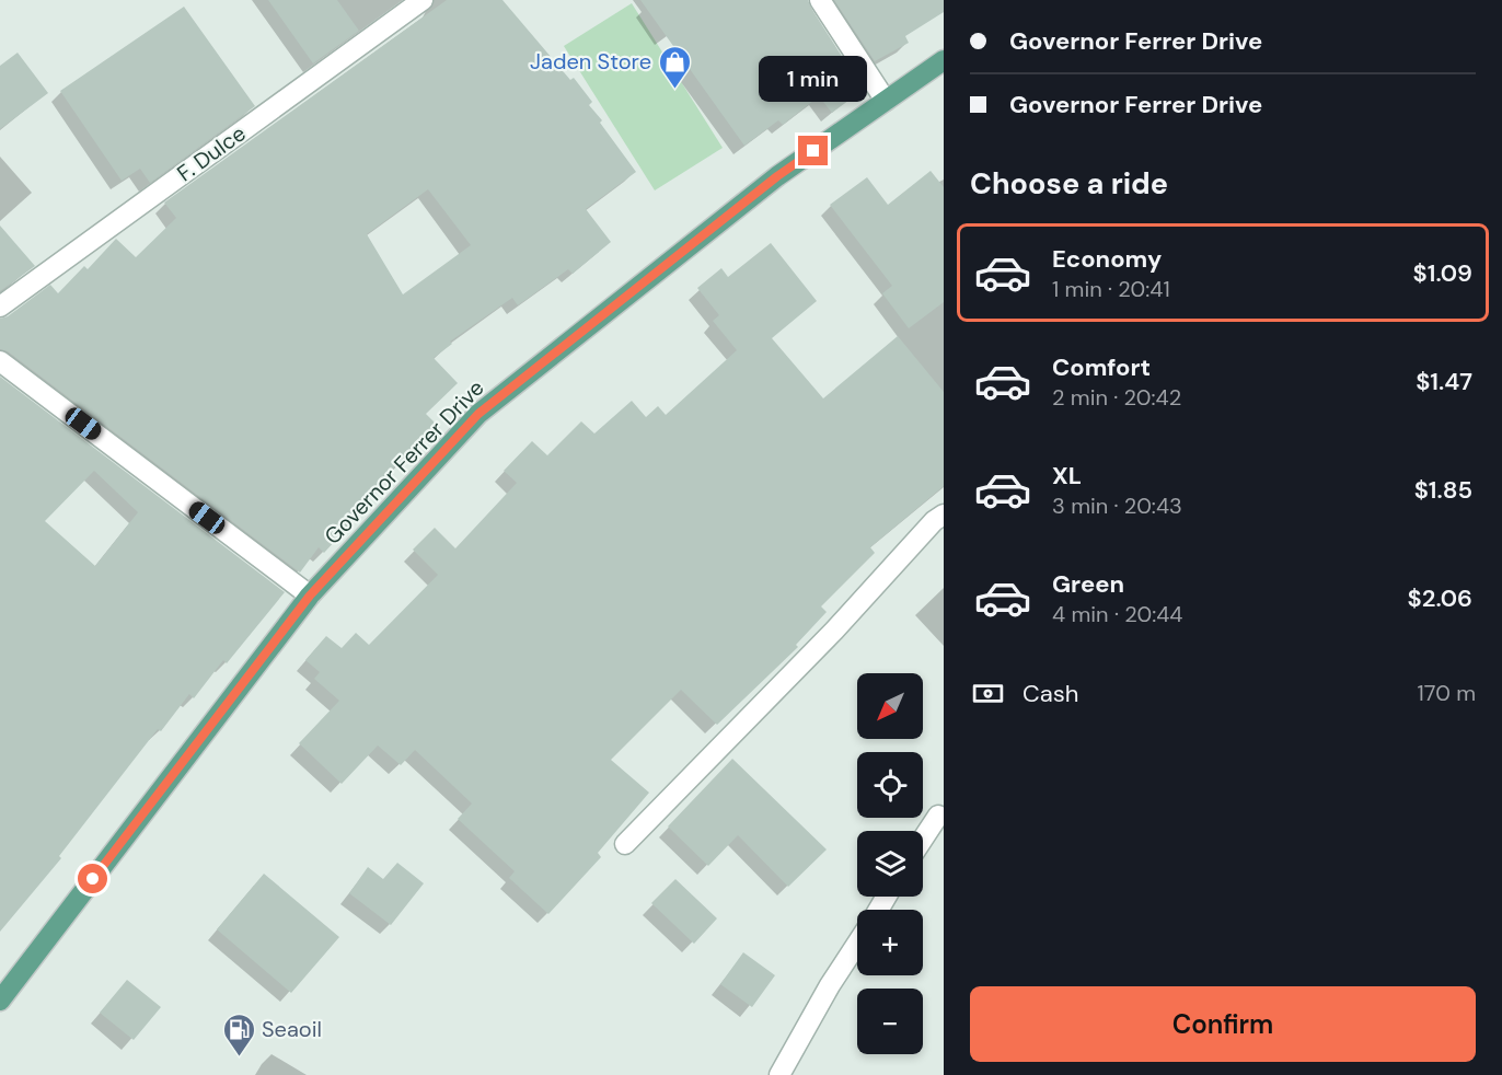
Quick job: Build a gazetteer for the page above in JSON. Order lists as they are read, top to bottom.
{
  "streets": {
    "main road": ["Governor Ferrer Drive"],
    "street": ["F. Dulce"]
  },
  "places": {
    "shop": ["Jaden Store"],
    "fuel station": ["Seaoil"]
  },
  "north": "bottom left",
  "page": {
    "banner": ["Governor Ferrer Drive", "Governor Ferrer Drive"],
    "bubble": "1 min",
    "heading": "Choose a ride",
    "list": [
      {
        "name": "Economy",
        "note": "1 min · 20:41",
        "value": "$1.09"
      },
      {
        "name": "Comfort",
        "note": "2 min · 20:42",
        "value": "$1.47"
      },
      {
        "name": "XL",
        "note": "3 min · 20:43",
        "value": "$1.85"
      },
      {
        "name": "Green",
        "note": "4 min · 20:44",
        "value": "$2.06"
      }
    ],
    "pay": ["Cash", "170 m"],
    "map_buttons": ["+", "−"],
    "buttons": "Confirm"
  }
}
